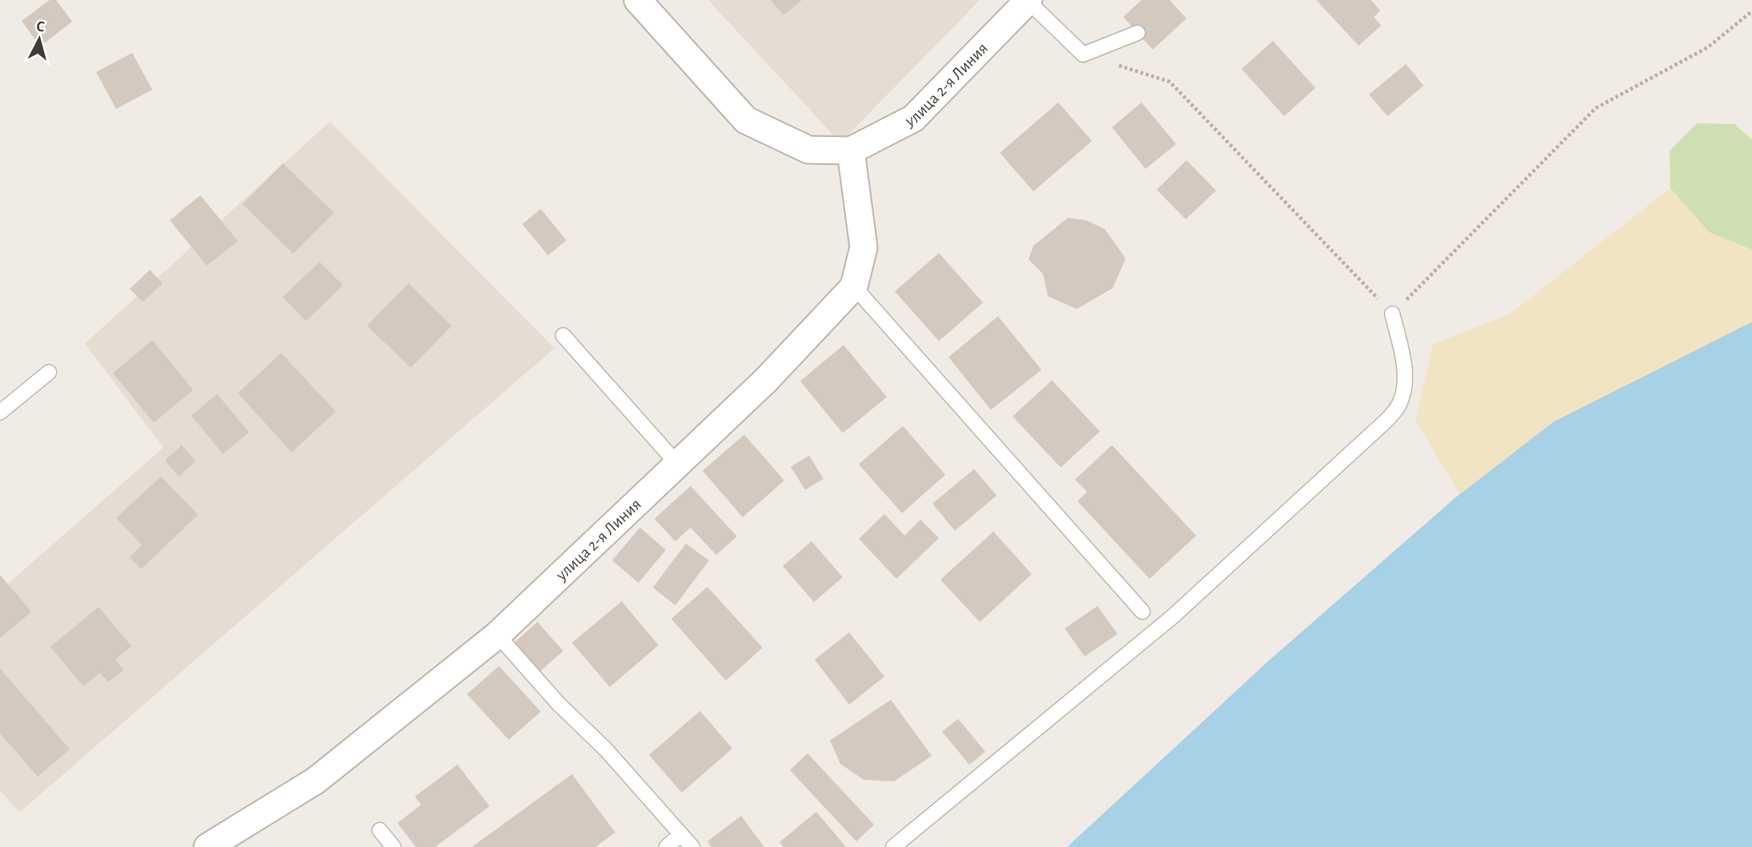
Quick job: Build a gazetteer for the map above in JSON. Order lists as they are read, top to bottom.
{
  "streets": {
    "street": ["улица 2-я Линия"]
  },
  "north": "top"
}
